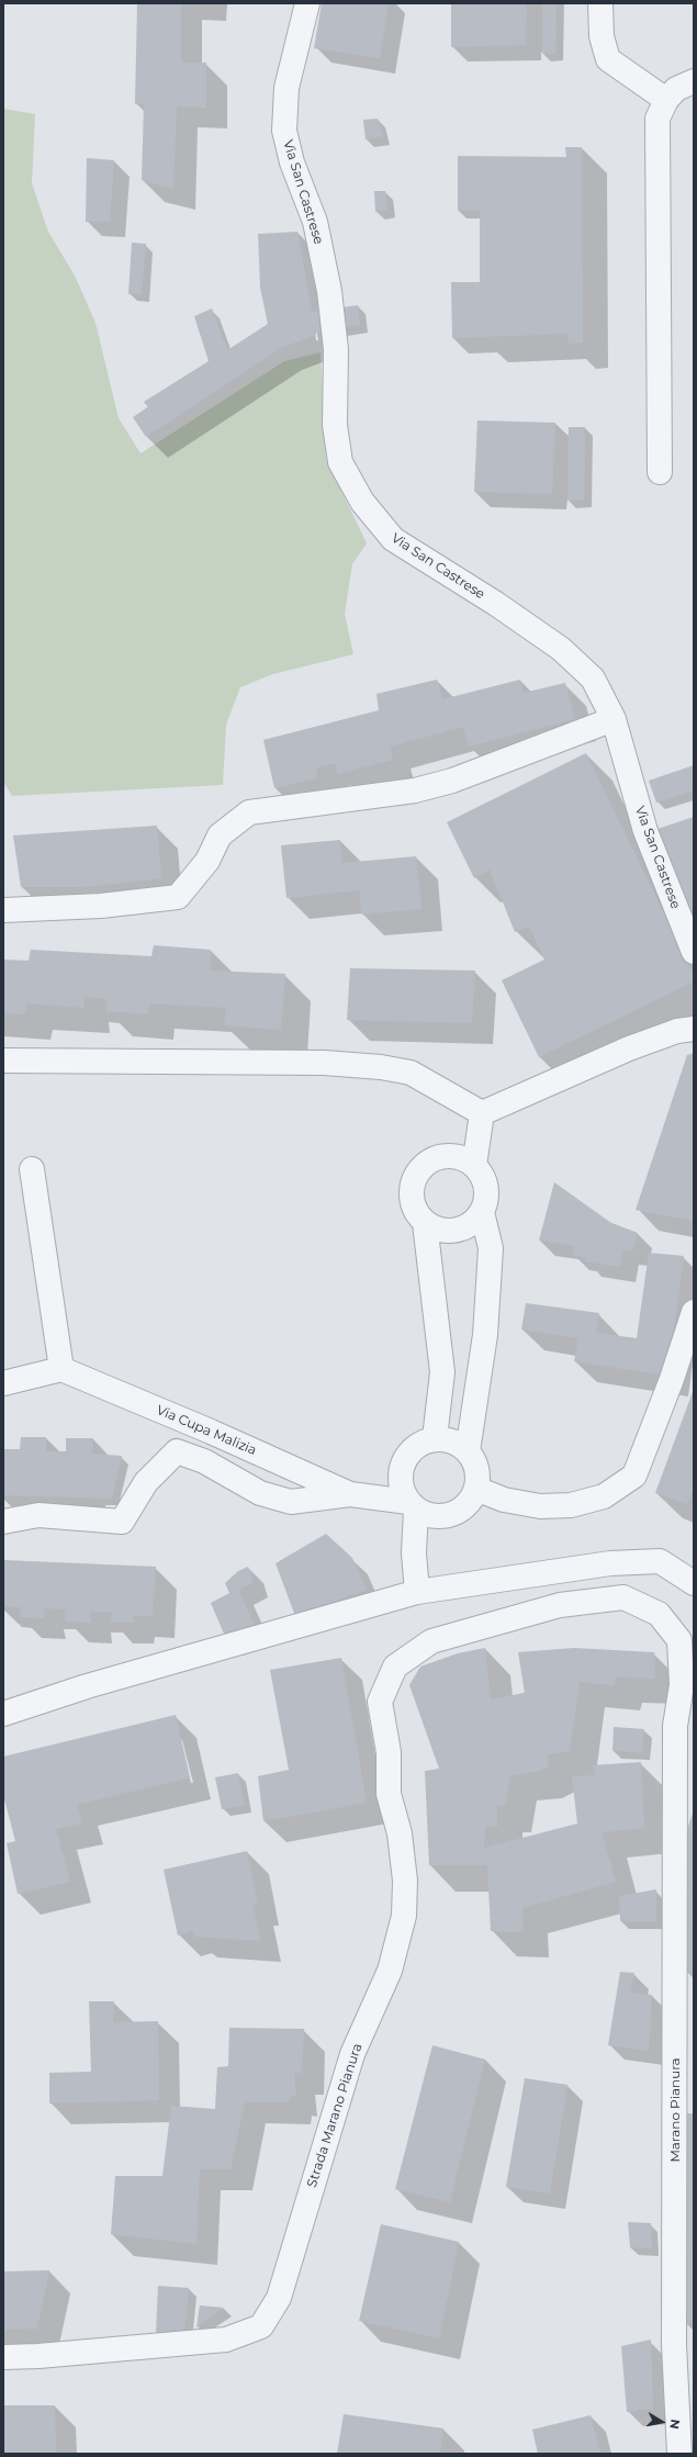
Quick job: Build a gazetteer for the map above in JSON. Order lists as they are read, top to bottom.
{
  "streets": {
    "street": [
      "Via San Castrese",
      "Via Cupa Malizia",
      "Marano Pianura",
      "Strada Marano Pianura"
    ]
  },
  "crossings": [
    ["Marano Pianura", "Strada Marano Pianura"]
  ],
  "north": "right"
}
